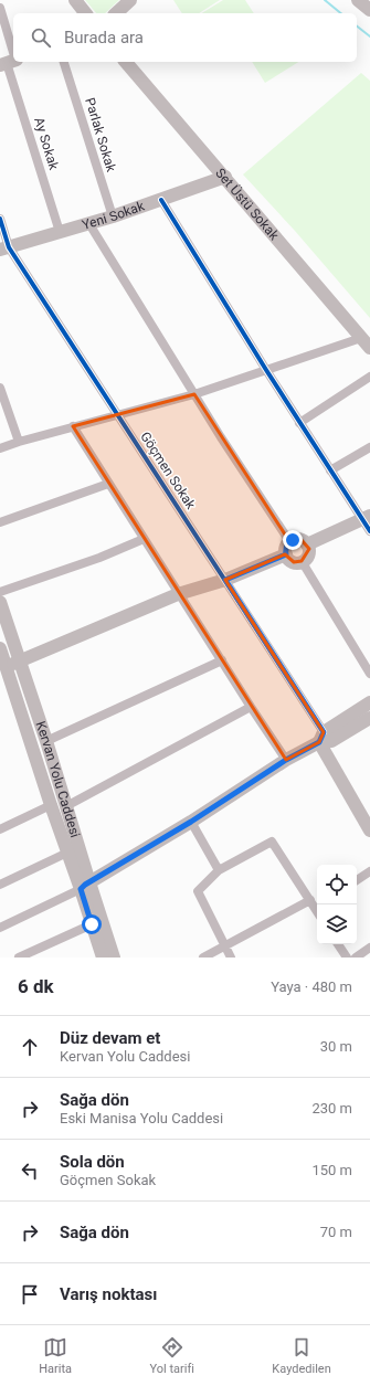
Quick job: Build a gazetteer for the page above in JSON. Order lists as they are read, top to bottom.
{
  "streets": {
    "main road": ["Set Üstü Sokak", "Yeni Sokak", "Kervan Yolu Caddesi"],
    "street": ["Parlak Sokak", "Ay Sokak", "Göçmen Sokak"]
  },
  "crossings": [
    ["Parlak Sokak", "Yeni Sokak"],
    ["Ay Sokak", "Yeni Sokak"],
    ["Set Üstü Sokak", "Yeni Sokak"],
    ["Yeni Sokak", "Göçmen Sokak"]
  ],
  "page": {
    "search": "Burada ara",
    "heading": ["6 dk", "Yaya · 480 m"],
    "list": [
      ["Düz devam et", "Kervan Yolu Caddesi", "30 m"],
      ["Sağa dön", "Eski Manisa Yolu Caddesi", "230 m"],
      ["Sola dön", "Göçmen Sokak", "150 m"],
      ["Sağa dön", "70 m"],
      "Varış noktası"
    ],
    "nav": ["Harita", "Yol tarifi", "Kaydedilen"]
  }
}
